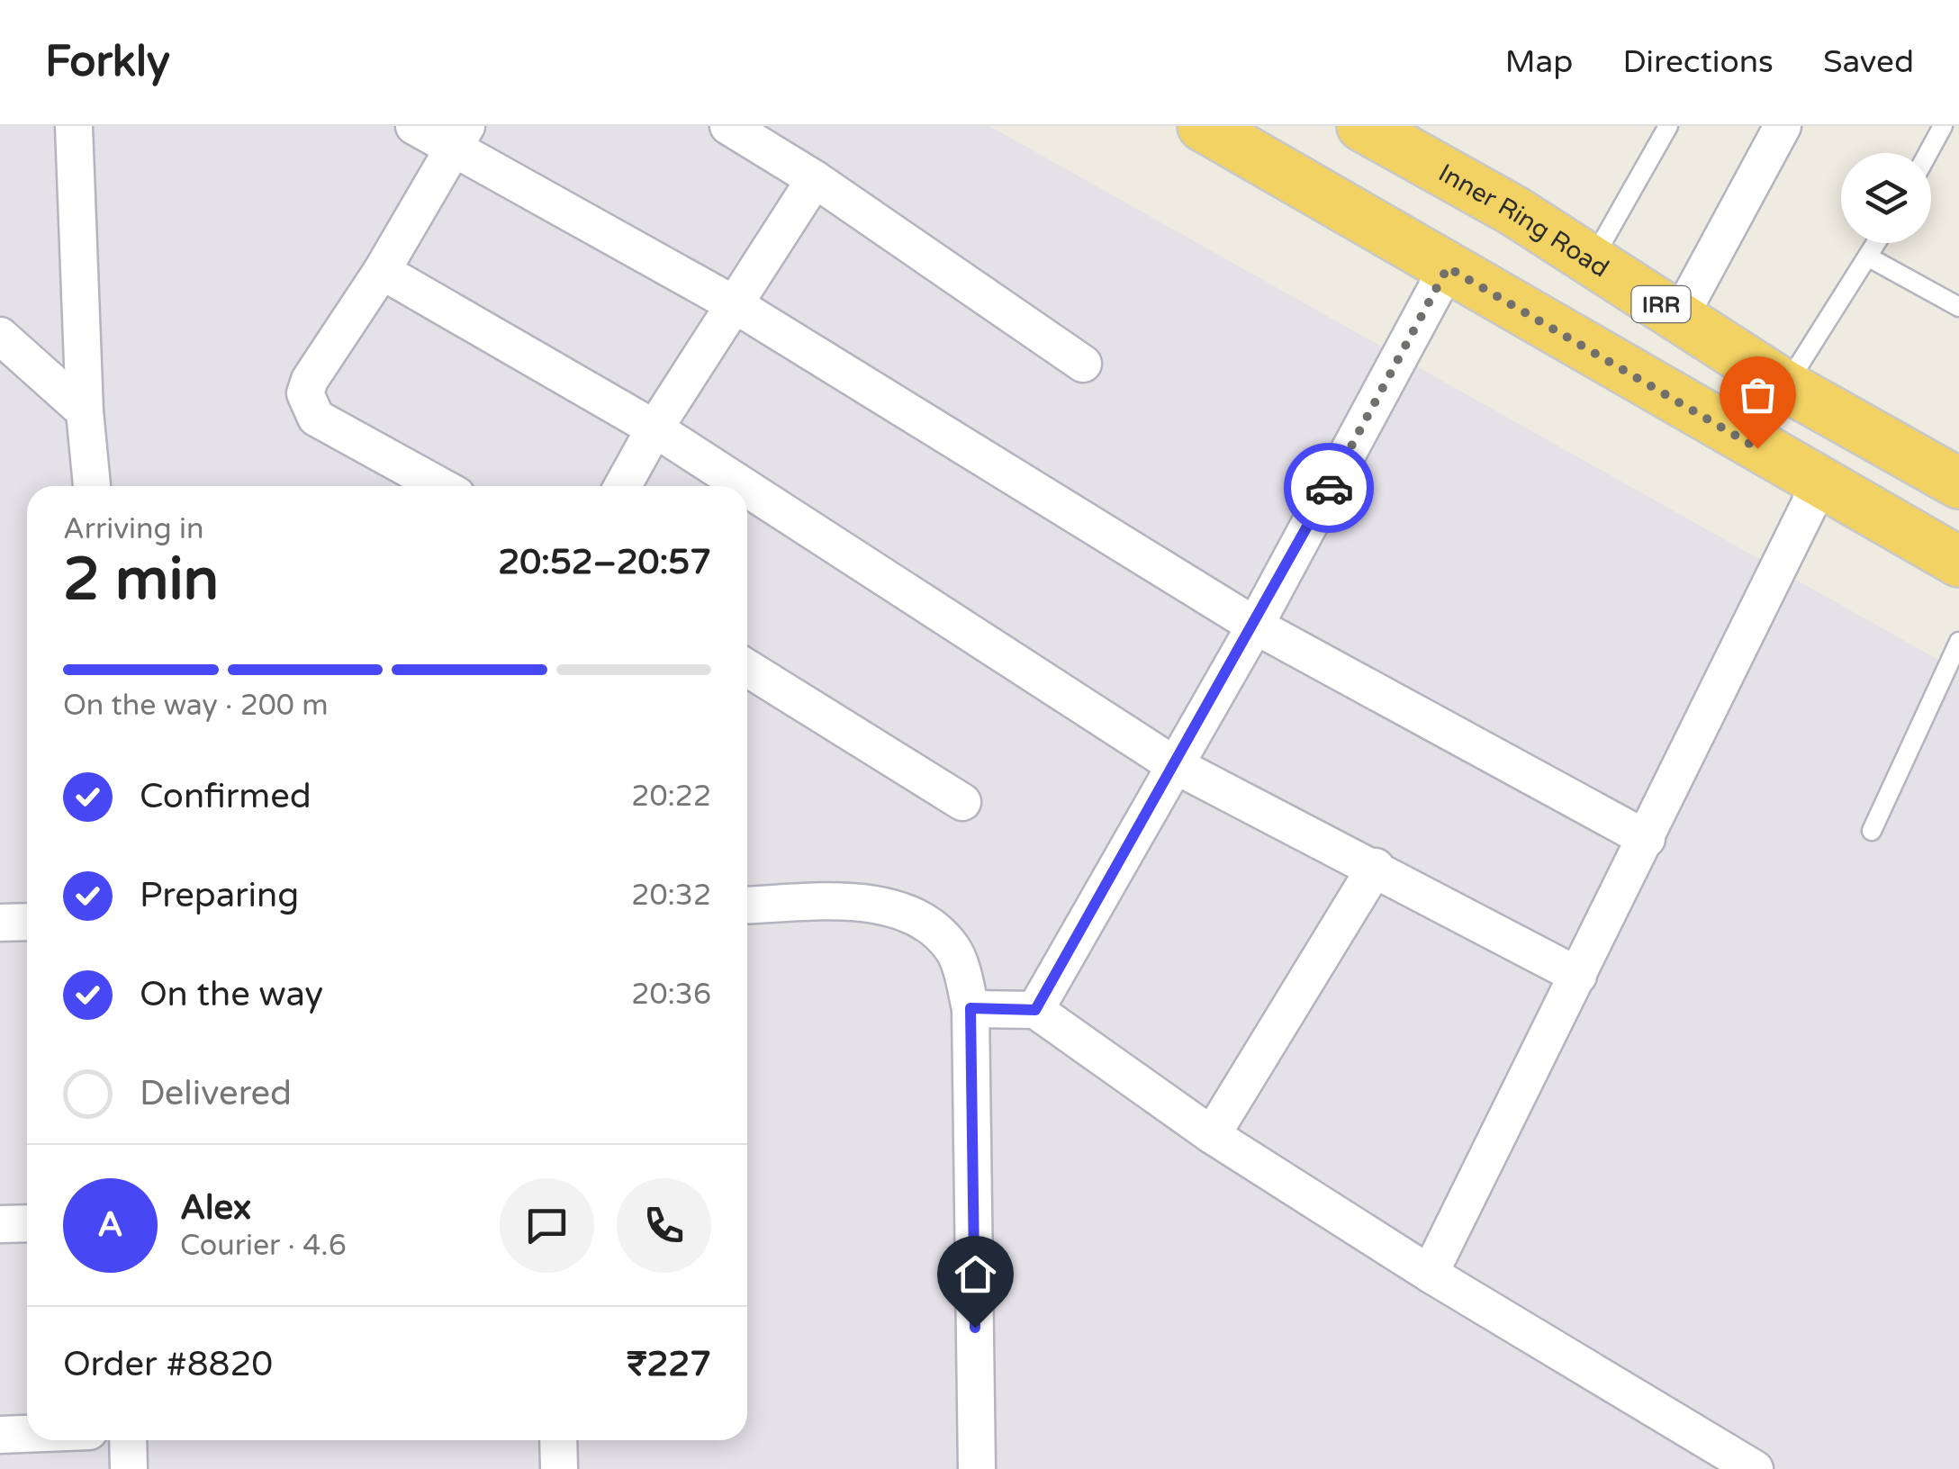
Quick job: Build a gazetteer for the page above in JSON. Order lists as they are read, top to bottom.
{
  "streets": {
    "highway": ["Inner Ring Road", "IRR"]
  },
  "page": {
    "header": "Forkly",
    "nav": ["Map", "Directions", "Saved"],
    "heading": ["2 min", "Arriving in", "20:52–20:57"],
    "panel": [
      "Alex",
      "Courier · 4.6",
      "Order #8820",
      "₹227"
    ],
    "bar": "On the way · 200 m",
    "list": [
      ["Confirmed", "20:22"],
      ["Preparing", "20:32"],
      ["On the way", "20:36"],
      "Delivered"
    ],
    "round": "A"
  }
}
